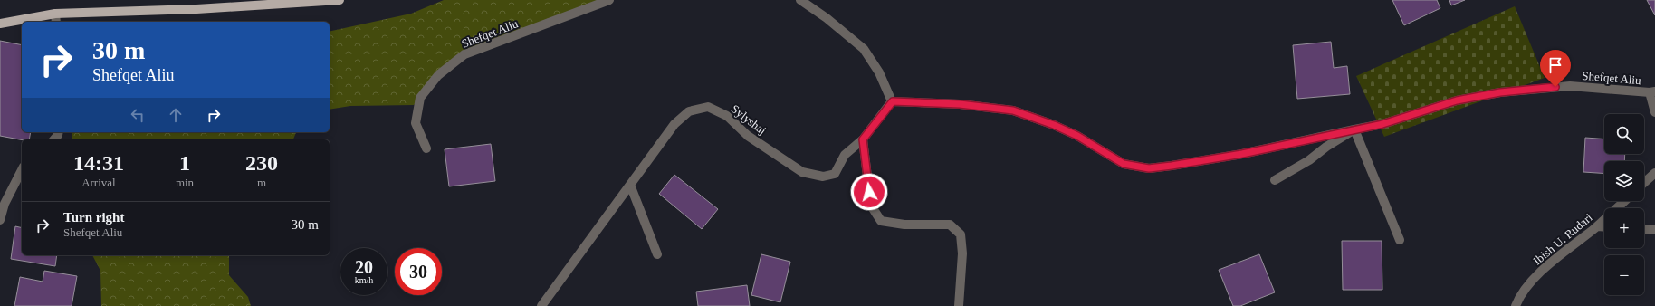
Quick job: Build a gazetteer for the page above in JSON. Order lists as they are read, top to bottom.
{
  "streets": {
    "street": ["Shefqet Aliu", "Sylyshaj", "Ibish U. Rudari"]
  },
  "crossings": [
    ["Shefqet Aliu", "Sylyshaj"]
  ],
  "page": {
    "turn": ["30 m", "Shefqet Aliu"],
    "map_buttons": ["+", "−"],
    "eta": [
      "14:31",
      "Arrival",
      "1",
      "min",
      "230",
      "m"
    ],
    "list": [
      {
        "name": "Turn right",
        "note": "Shefqet Aliu",
        "value": "30 m"
      }
    ],
    "speed": "20 km/h",
    "limit": "30"
  }
}
